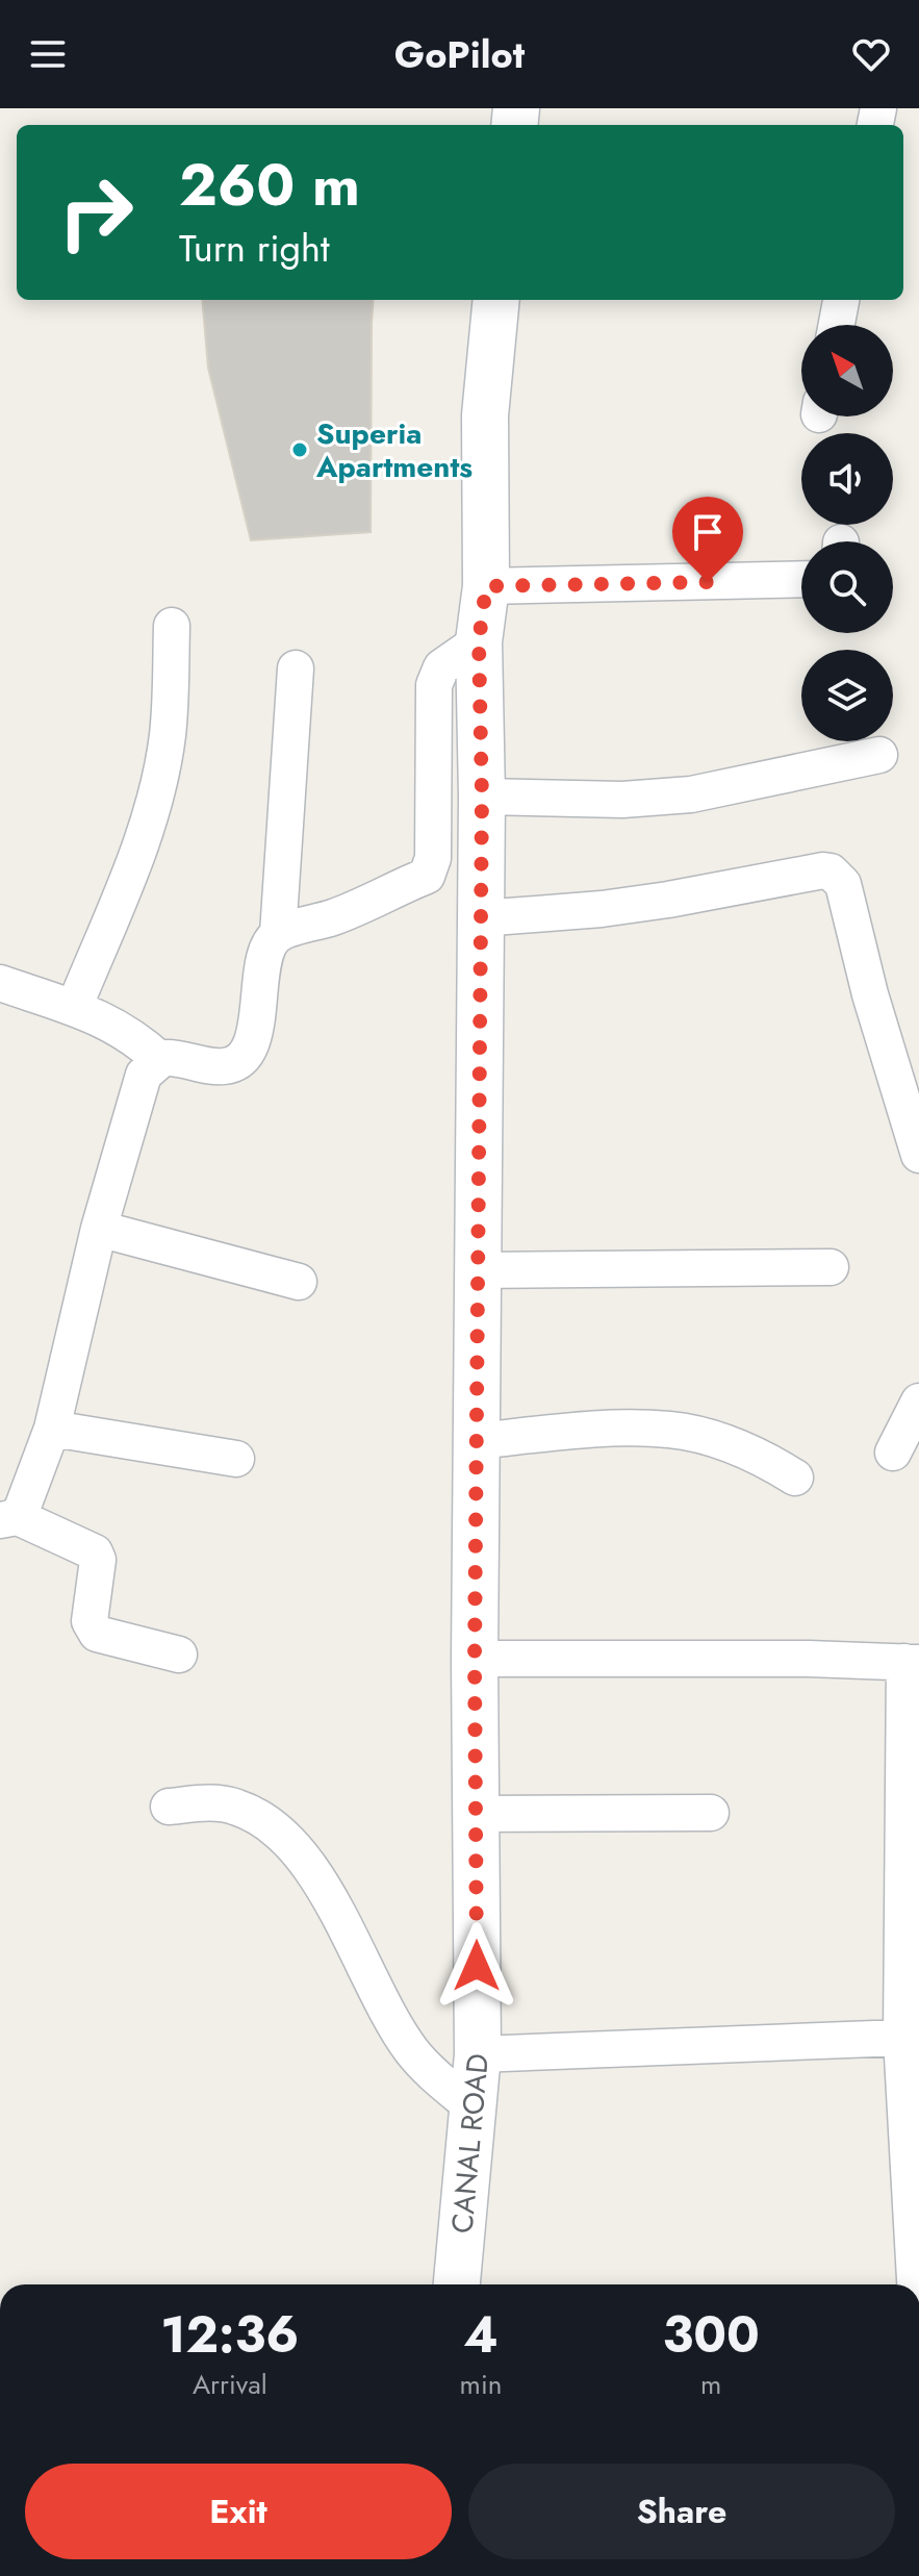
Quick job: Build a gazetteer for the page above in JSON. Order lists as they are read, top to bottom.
{
  "streets": {
    "street": ["CANAL ROAD"]
  },
  "places": ["Superia Apartments"],
  "north": "top left",
  "page": {
    "header": "GoPilot",
    "turn": ["260 m", "Turn right"],
    "eta": [
      "12:36",
      "Arrival",
      "4",
      "min",
      "300",
      "m"
    ],
    "buttons": ["Exit", "Share"]
  }
}
